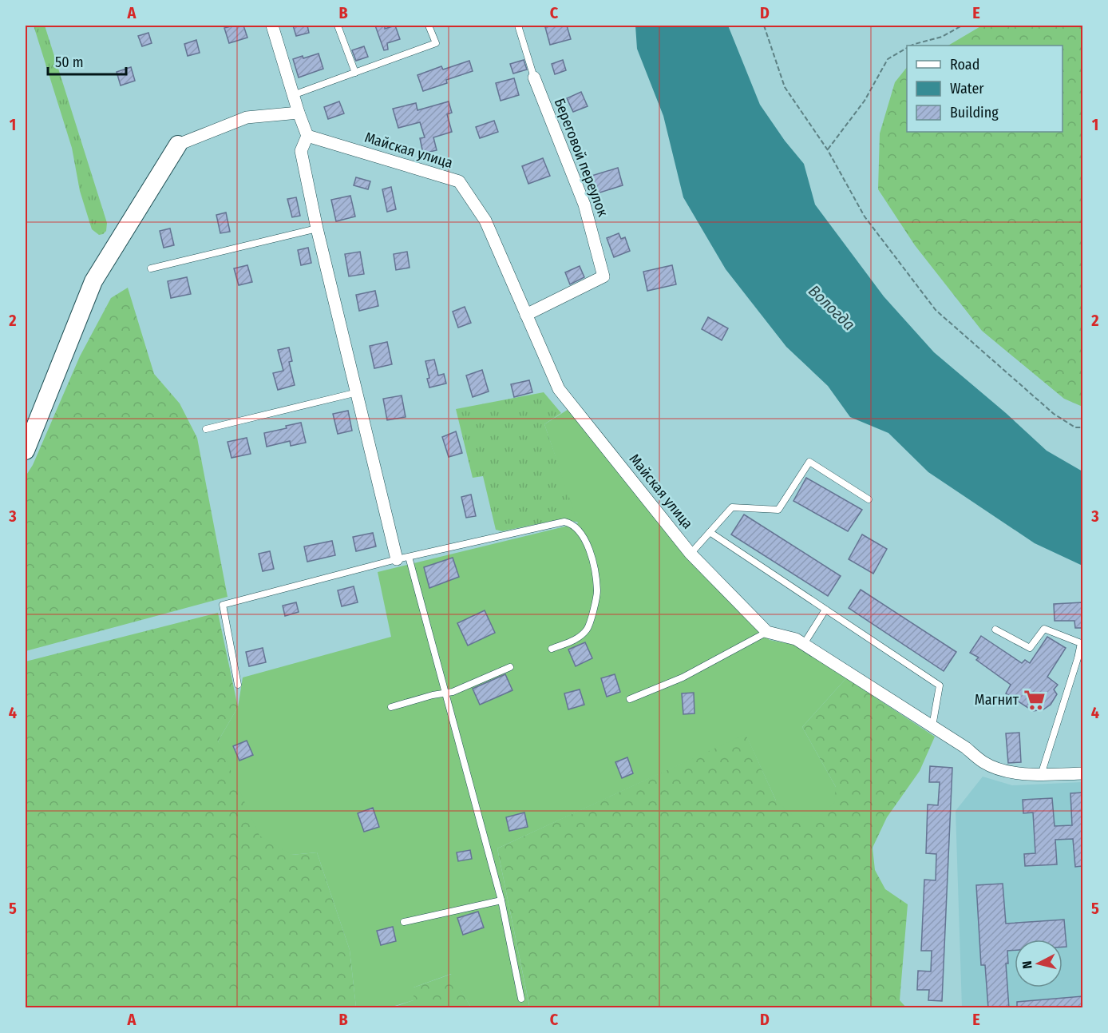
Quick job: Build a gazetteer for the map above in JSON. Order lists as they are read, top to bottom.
{
  "streets": {
    "street": ["Майская улица", "Береговой переулок"]
  },
  "crossings": [
    ["Майская улица", "Береговой переулок"]
  ],
  "water": ["Вологда"],
  "places": {
    "supermarket": ["Магнит"]
  },
  "legend": ["Road", "Water", "Building"],
  "scale_bar": "50 m",
  "north": "left",
  "grid": {
    "columns": [
      "A",
      "B",
      "C",
      "D",
      "E"
    ],
    "rows": [
      "1",
      "2",
      "3",
      "4",
      "5"
    ]
  }
}
